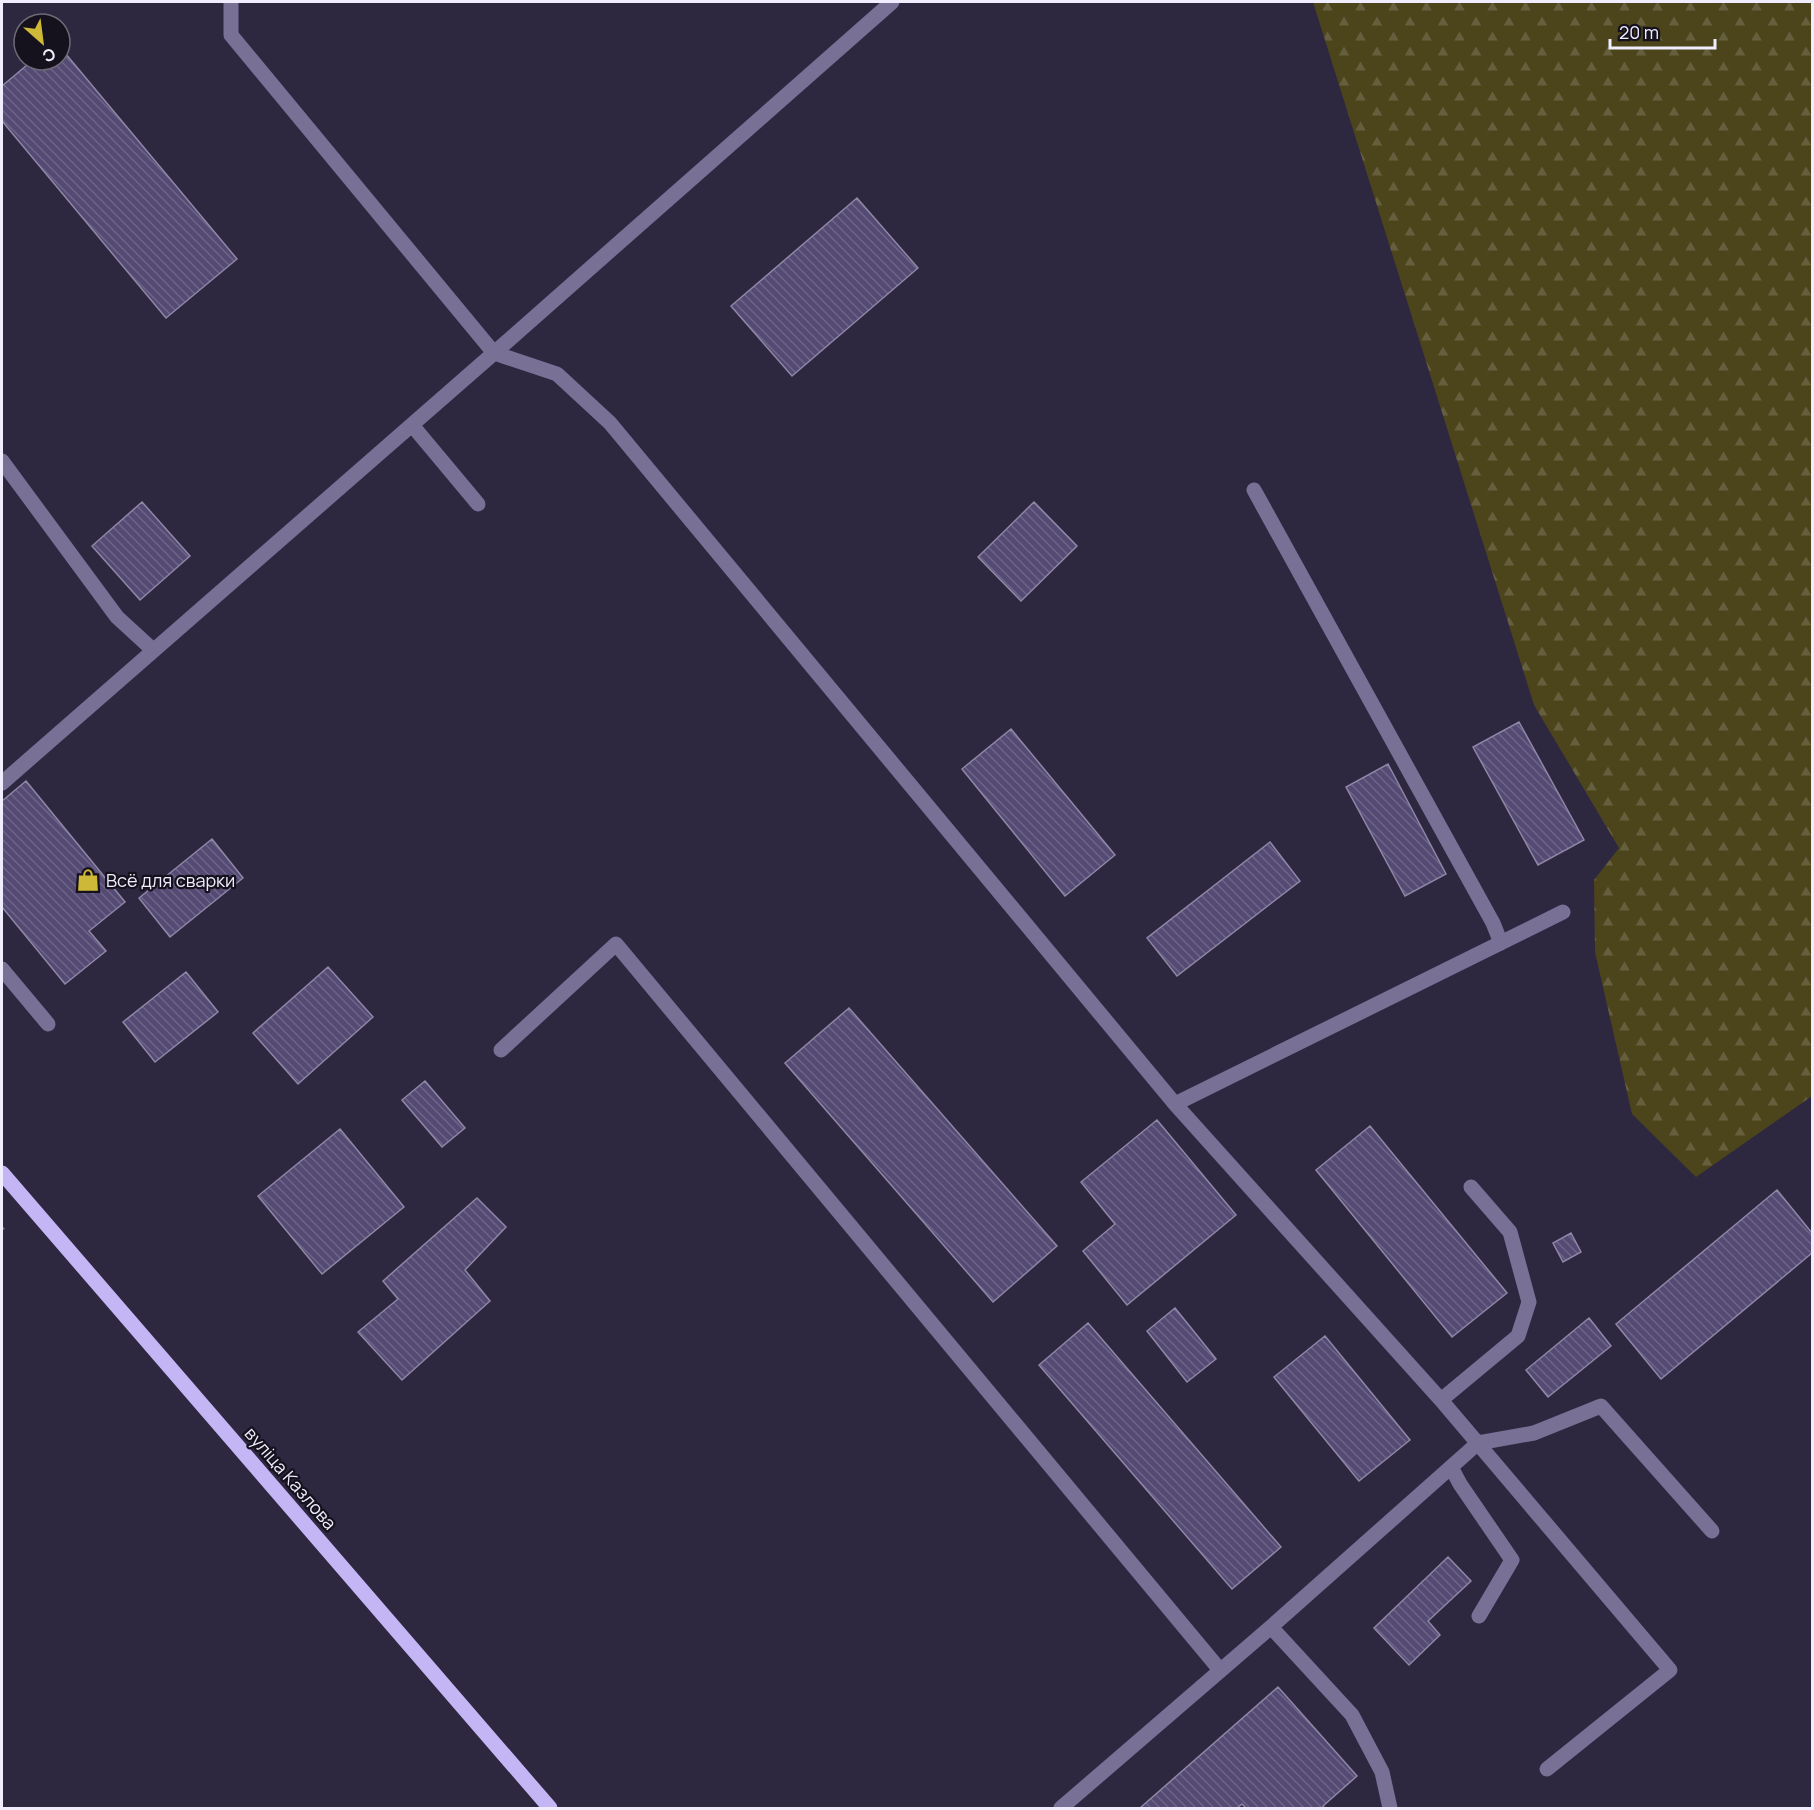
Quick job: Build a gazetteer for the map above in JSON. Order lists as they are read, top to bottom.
{
  "streets": {
    "main road": ["вуліца Казлова"]
  },
  "places": {
    "shop": ["Всё для сварки"]
  },
  "scale_bar": "20 m",
  "north": "bottom right"
}
